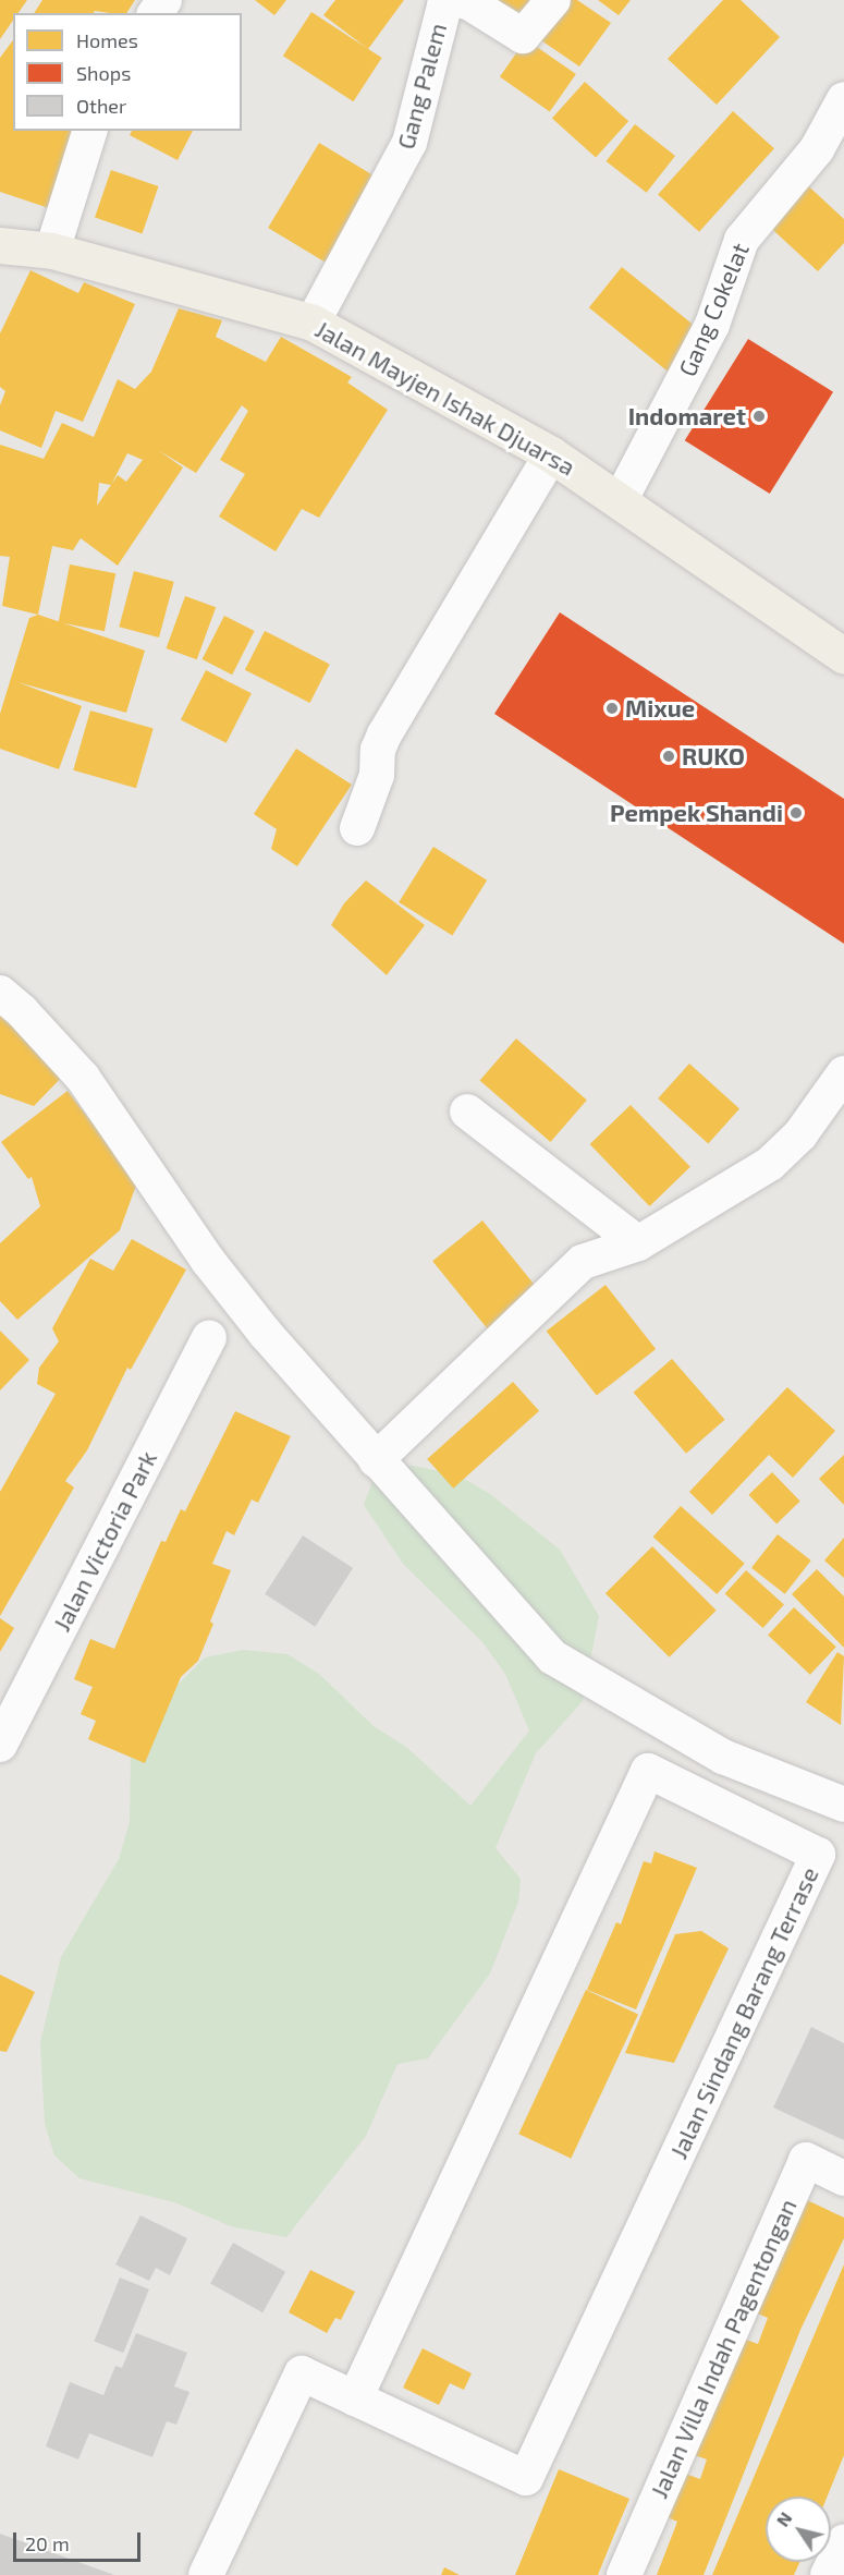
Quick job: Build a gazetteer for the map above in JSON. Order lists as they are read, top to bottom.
{
  "streets": {
    "main road": ["Jalan Mayjen Ishak Djuarsa"],
    "street": [
      "Gang Palem",
      "Gang Cokelat",
      "Jalan Victoria Park",
      "Jalan Sindang Barang Terrase",
      "Jalan Villa Indah Pagentongan"
    ]
  },
  "crossings": [
    ["Gang Palem", "Jalan Mayjen Ishak Djuarsa"],
    ["Gang Cokelat", "Jalan Mayjen Ishak Djuarsa"]
  ],
  "places": [
    "Indomaret",
    "Mixue",
    "RUKO",
    "Pempek Shandi"
  ],
  "legend": ["Homes", "Shops", "Other"],
  "scale_bar": "20 m",
  "north": "top left"
}
